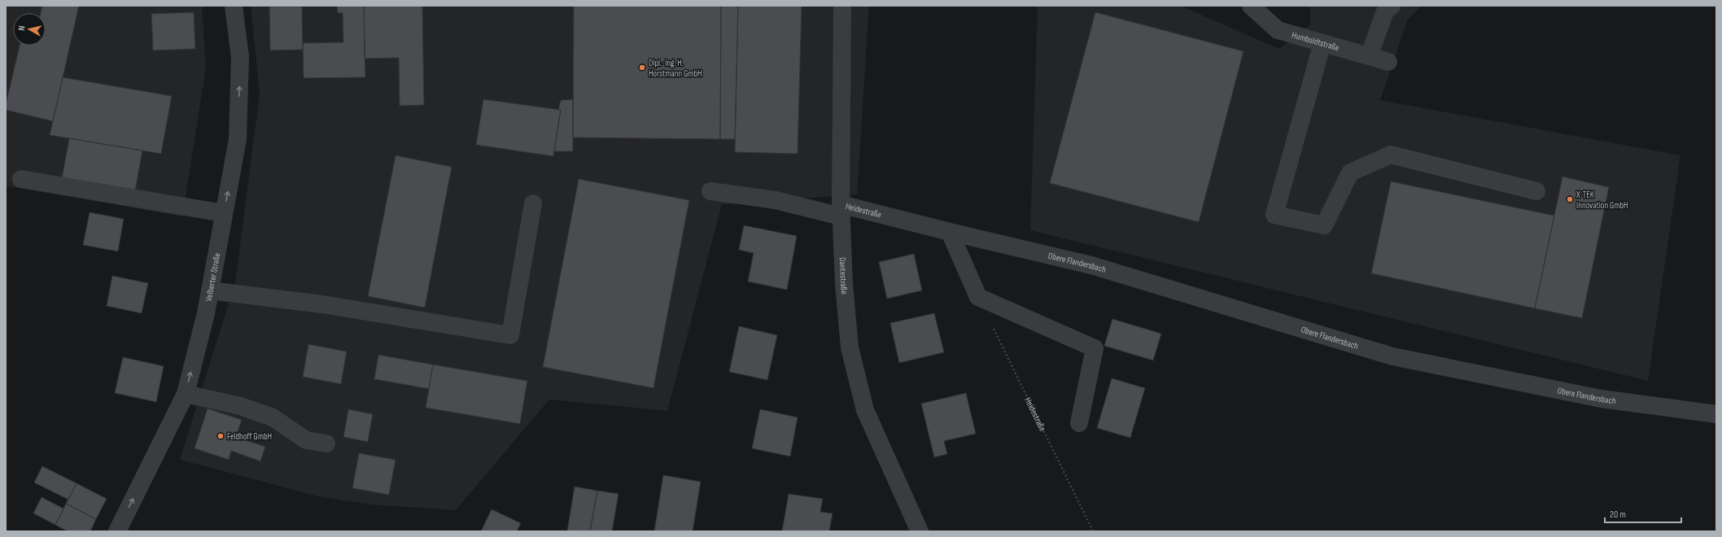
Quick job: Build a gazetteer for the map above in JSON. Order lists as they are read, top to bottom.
{
  "streets": {
    "street": [
      "Humboldtstraße",
      "Heidestraße",
      "Obere Flandersbach",
      "Dantestraße",
      "Velberter Straße"
    ]
  },
  "crossings": [
    ["Heidestraße", "Obere Flandersbach"],
    ["Heidestraße", "Dantestraße"]
  ],
  "one_way": ["Velberter Straße"],
  "places": ["Dipl.-Ing. H. Horstmann GmbH", "X-TEK Innovation GmbH", "Feldhoff GmbH"],
  "scale_bar": "20 m",
  "north": "left"
}
